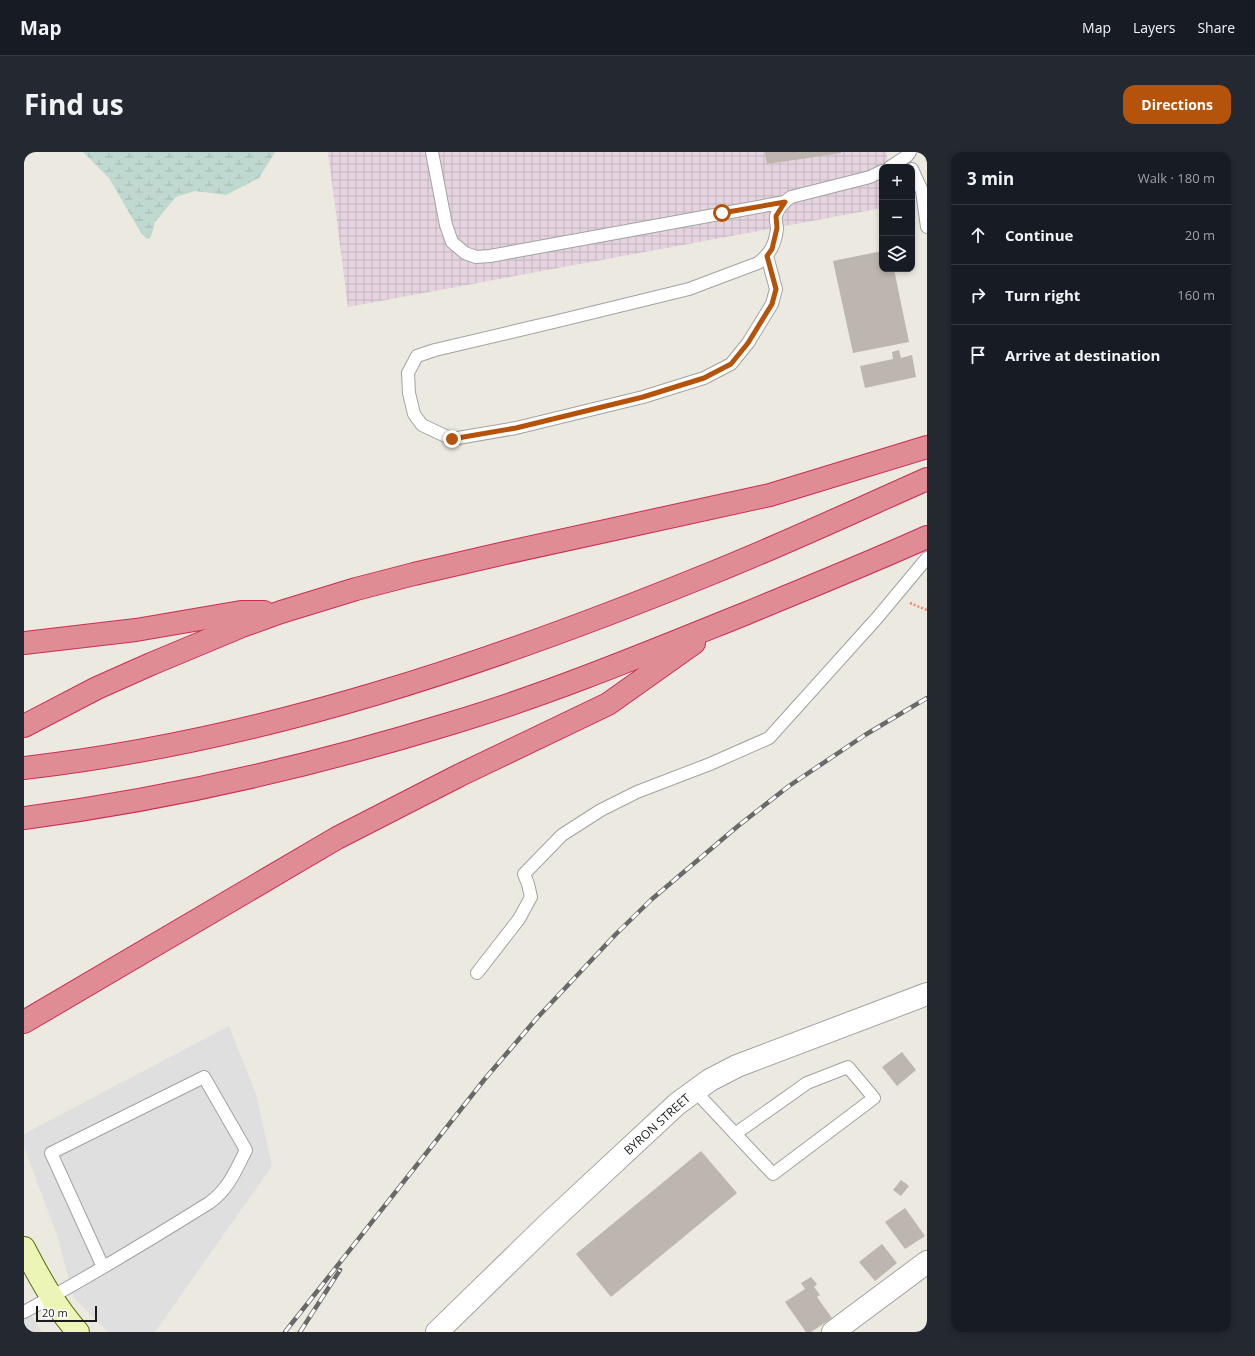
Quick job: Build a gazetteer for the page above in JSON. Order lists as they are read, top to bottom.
{
  "streets": {
    "street": ["BYRON STREET"]
  },
  "scale_bar": "20 m",
  "page": {
    "header": "Map",
    "nav": ["Map", "Layers", "Share"],
    "title": "Find us",
    "buttons": "Directions",
    "heading": ["3 min", "Walk · 180 m"],
    "map_buttons": ["+", "−"],
    "list": [
      ["Continue", "20 m"],
      ["Turn right", "160 m"],
      "Arrive at destination"
    ],
    "scale": "20 m"
  }
}
